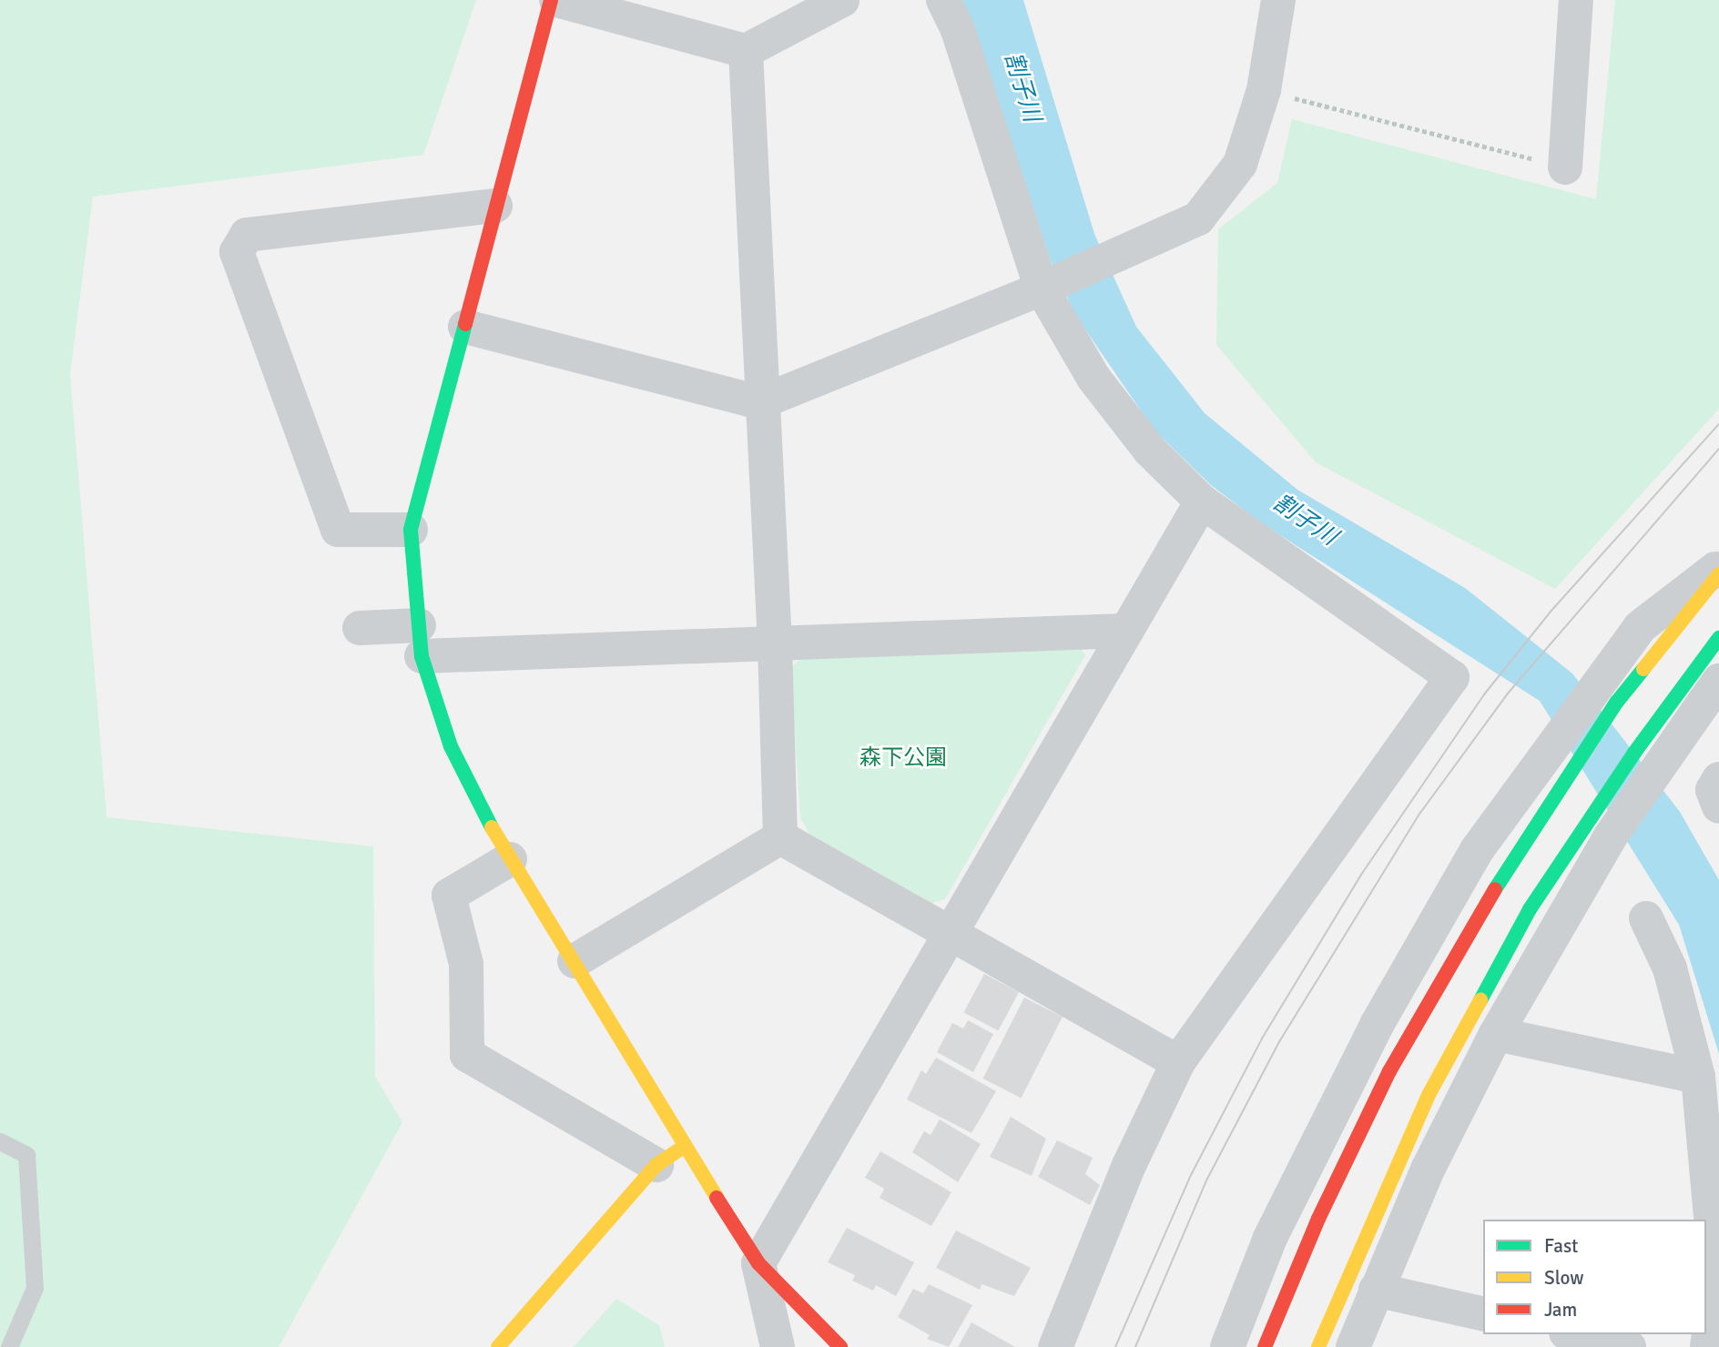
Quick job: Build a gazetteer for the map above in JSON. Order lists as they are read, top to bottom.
{
  "water": ["割子川"],
  "parks": ["森下公園"],
  "legend": ["Fast", "Slow", "Jam"]
}
